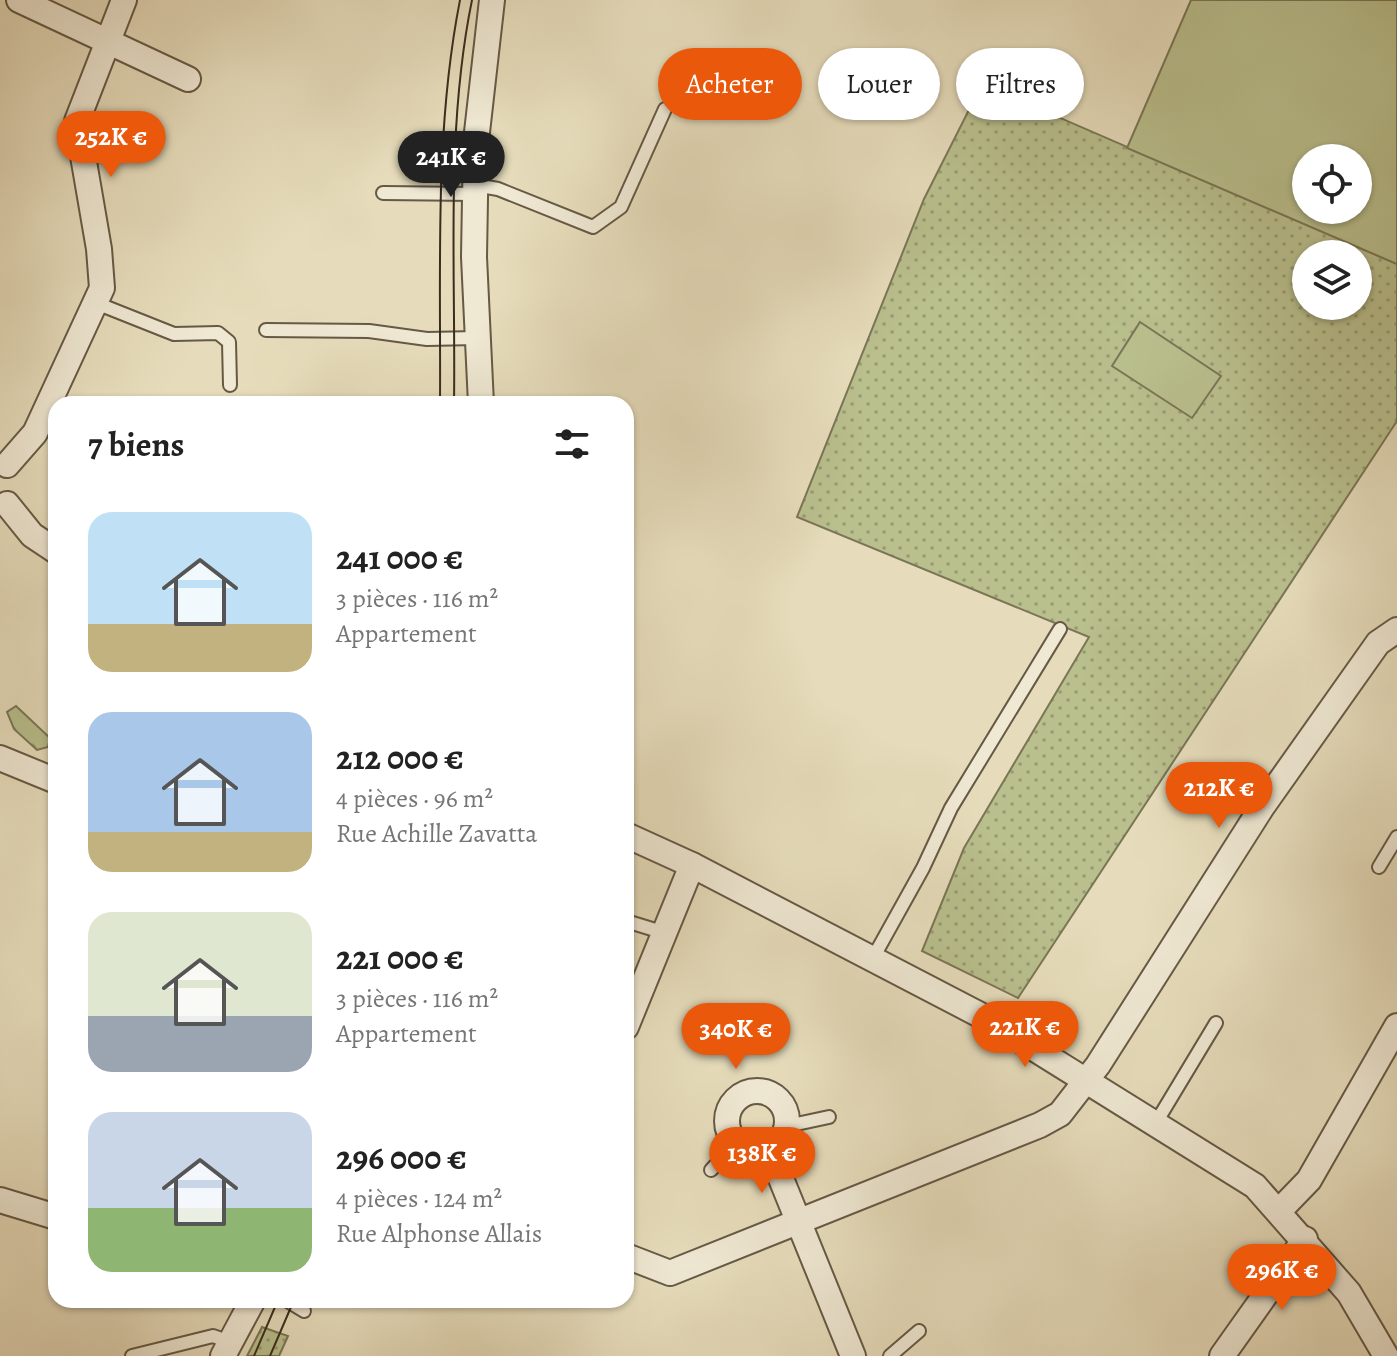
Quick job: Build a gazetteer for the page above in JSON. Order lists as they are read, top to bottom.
{
  "page": {
    "chip": ["Acheter", "Louer", "Filtres"],
    "price": [
      "252K €",
      "241K €",
      "212K €",
      "221K €",
      "340K €",
      "138K €",
      "296K €"
    ],
    "heading": "7 biens",
    "list": [
      {
        "name": "241 000 €",
        "note": "3 pièces · 116 m² · Appartement"
      },
      {
        "name": "212 000 €",
        "note": "4 pièces · 96 m² · Rue Achille Zavatta"
      },
      {
        "name": "221 000 €",
        "note": "3 pièces · 116 m² · Appartement"
      },
      {
        "name": "296 000 €",
        "note": "4 pièces · 124 m² · Rue Alphonse Allais"
      }
    ]
  }
}
